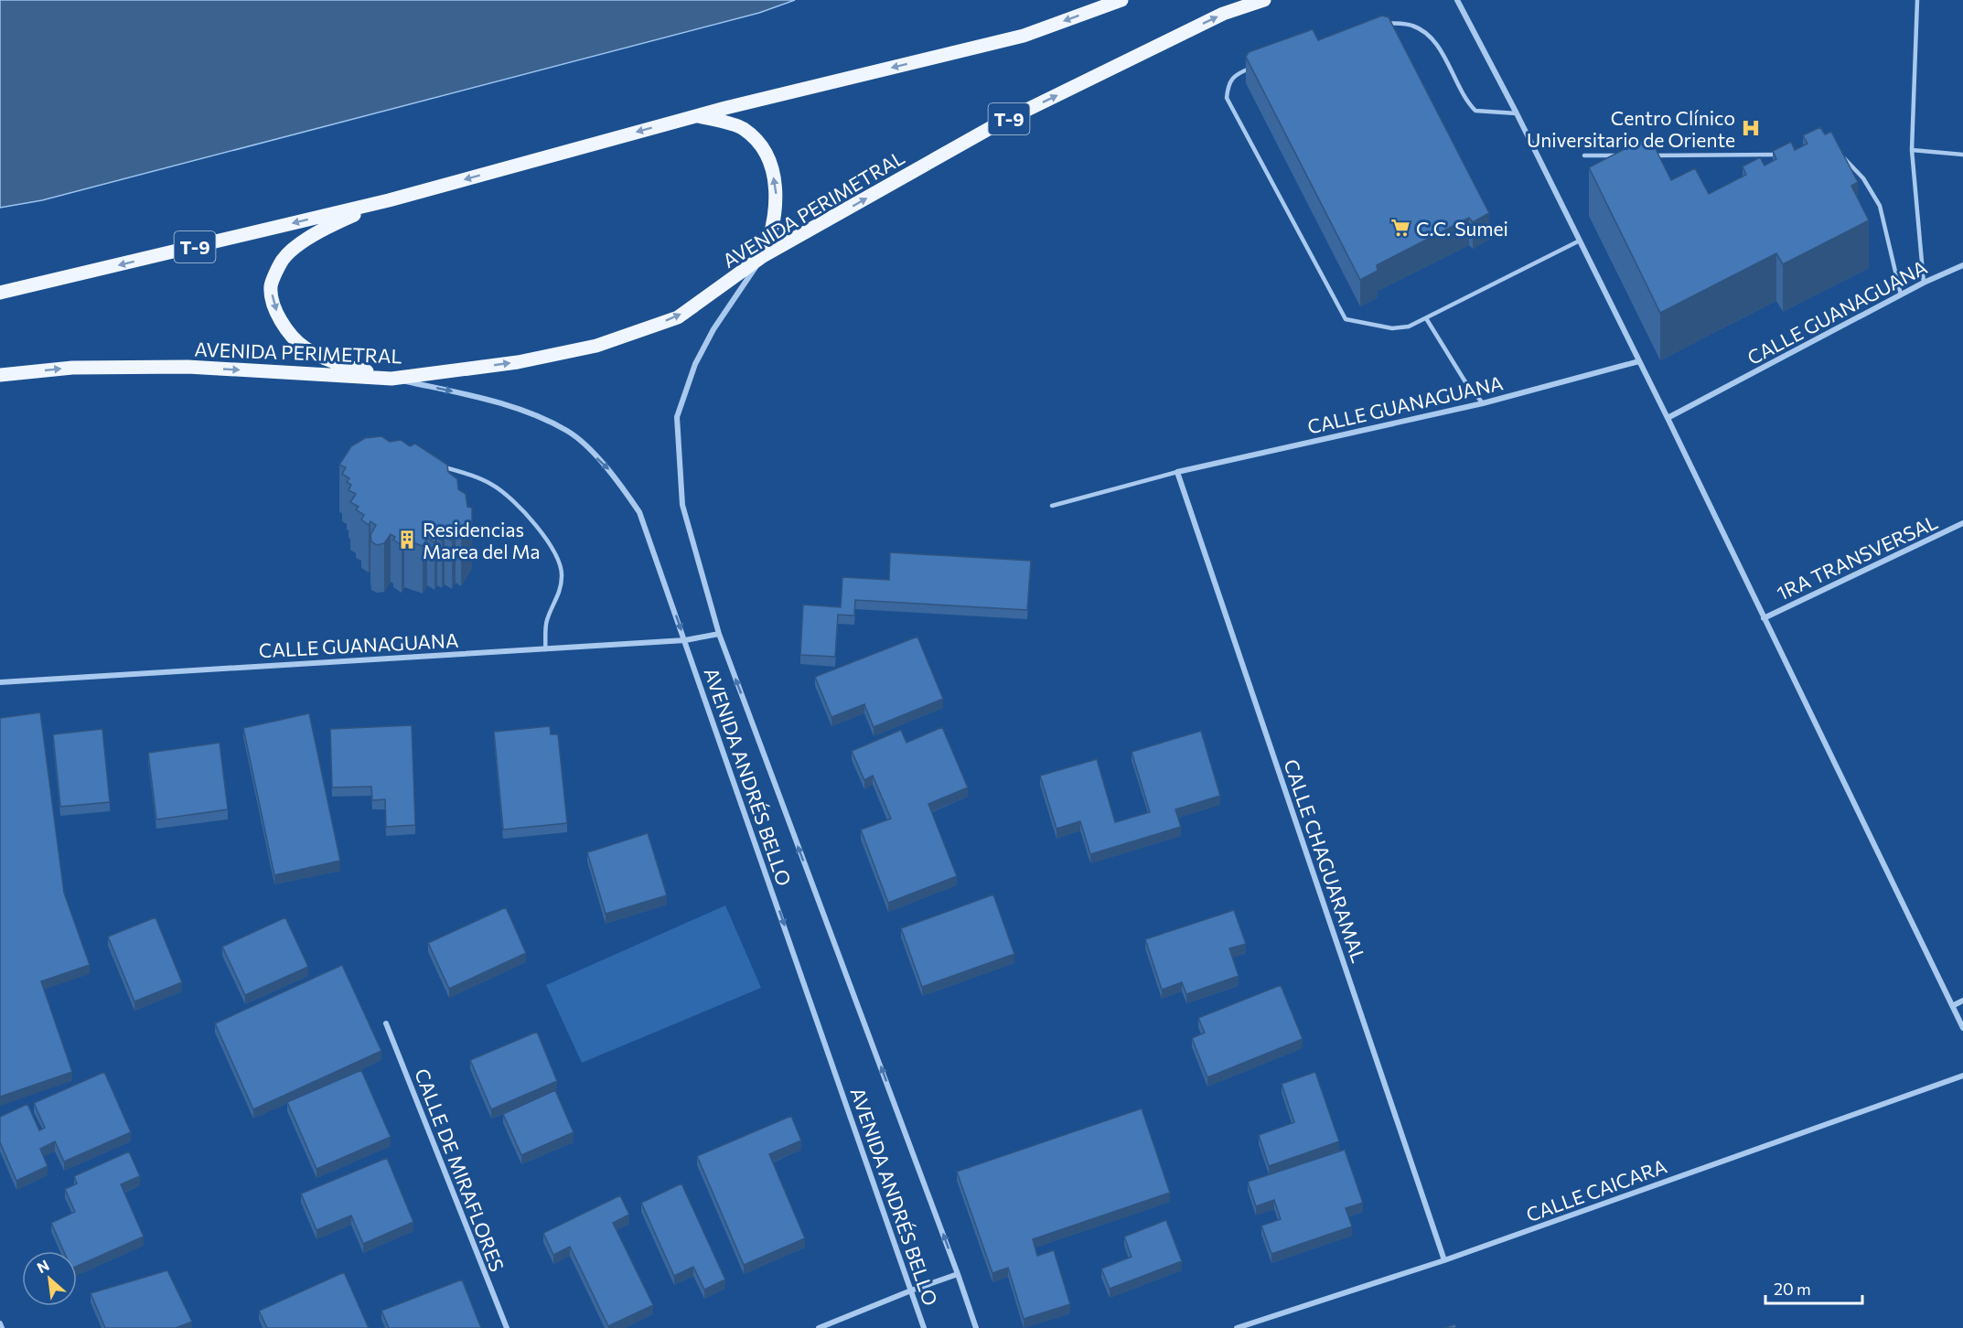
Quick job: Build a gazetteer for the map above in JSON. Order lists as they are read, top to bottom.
{
  "streets": {
    "main road": ["T-9", "AVENIDA PERIMETRAL"],
    "street": [
      "CALLE GUANAGUANA",
      "1RA TRANSVERSAL",
      "AVENIDA ANDRÉS BELLO",
      "CALLE CHAGUARAMAL",
      "CALLE DE MIRAFLORES",
      "CALLE CAICARA"
    ]
  },
  "crossings": [
    ["T-9", "AVENIDA PERIMETRAL"],
    ["T-9", "AVENIDA ANDRÉS BELLO"],
    ["AVENIDA PERIMETRAL", "AVENIDA ANDRÉS BELLO"],
    ["CALLE GUANAGUANA", "AVENIDA ANDRÉS BELLO"],
    ["CALLE GUANAGUANA", "CALLE CHAGUARAMAL"],
    ["CALLE CHAGUARAMAL", "CALLE CAICARA"]
  ],
  "places": {
    "hospital": ["Centro Clínico Universitario de Oriente"],
    "supermarket": ["C.C. Sumei"],
    "building": ["Residencias Marea del Ma"]
  },
  "scale_bar": "20 m",
  "north": "top left"
}
